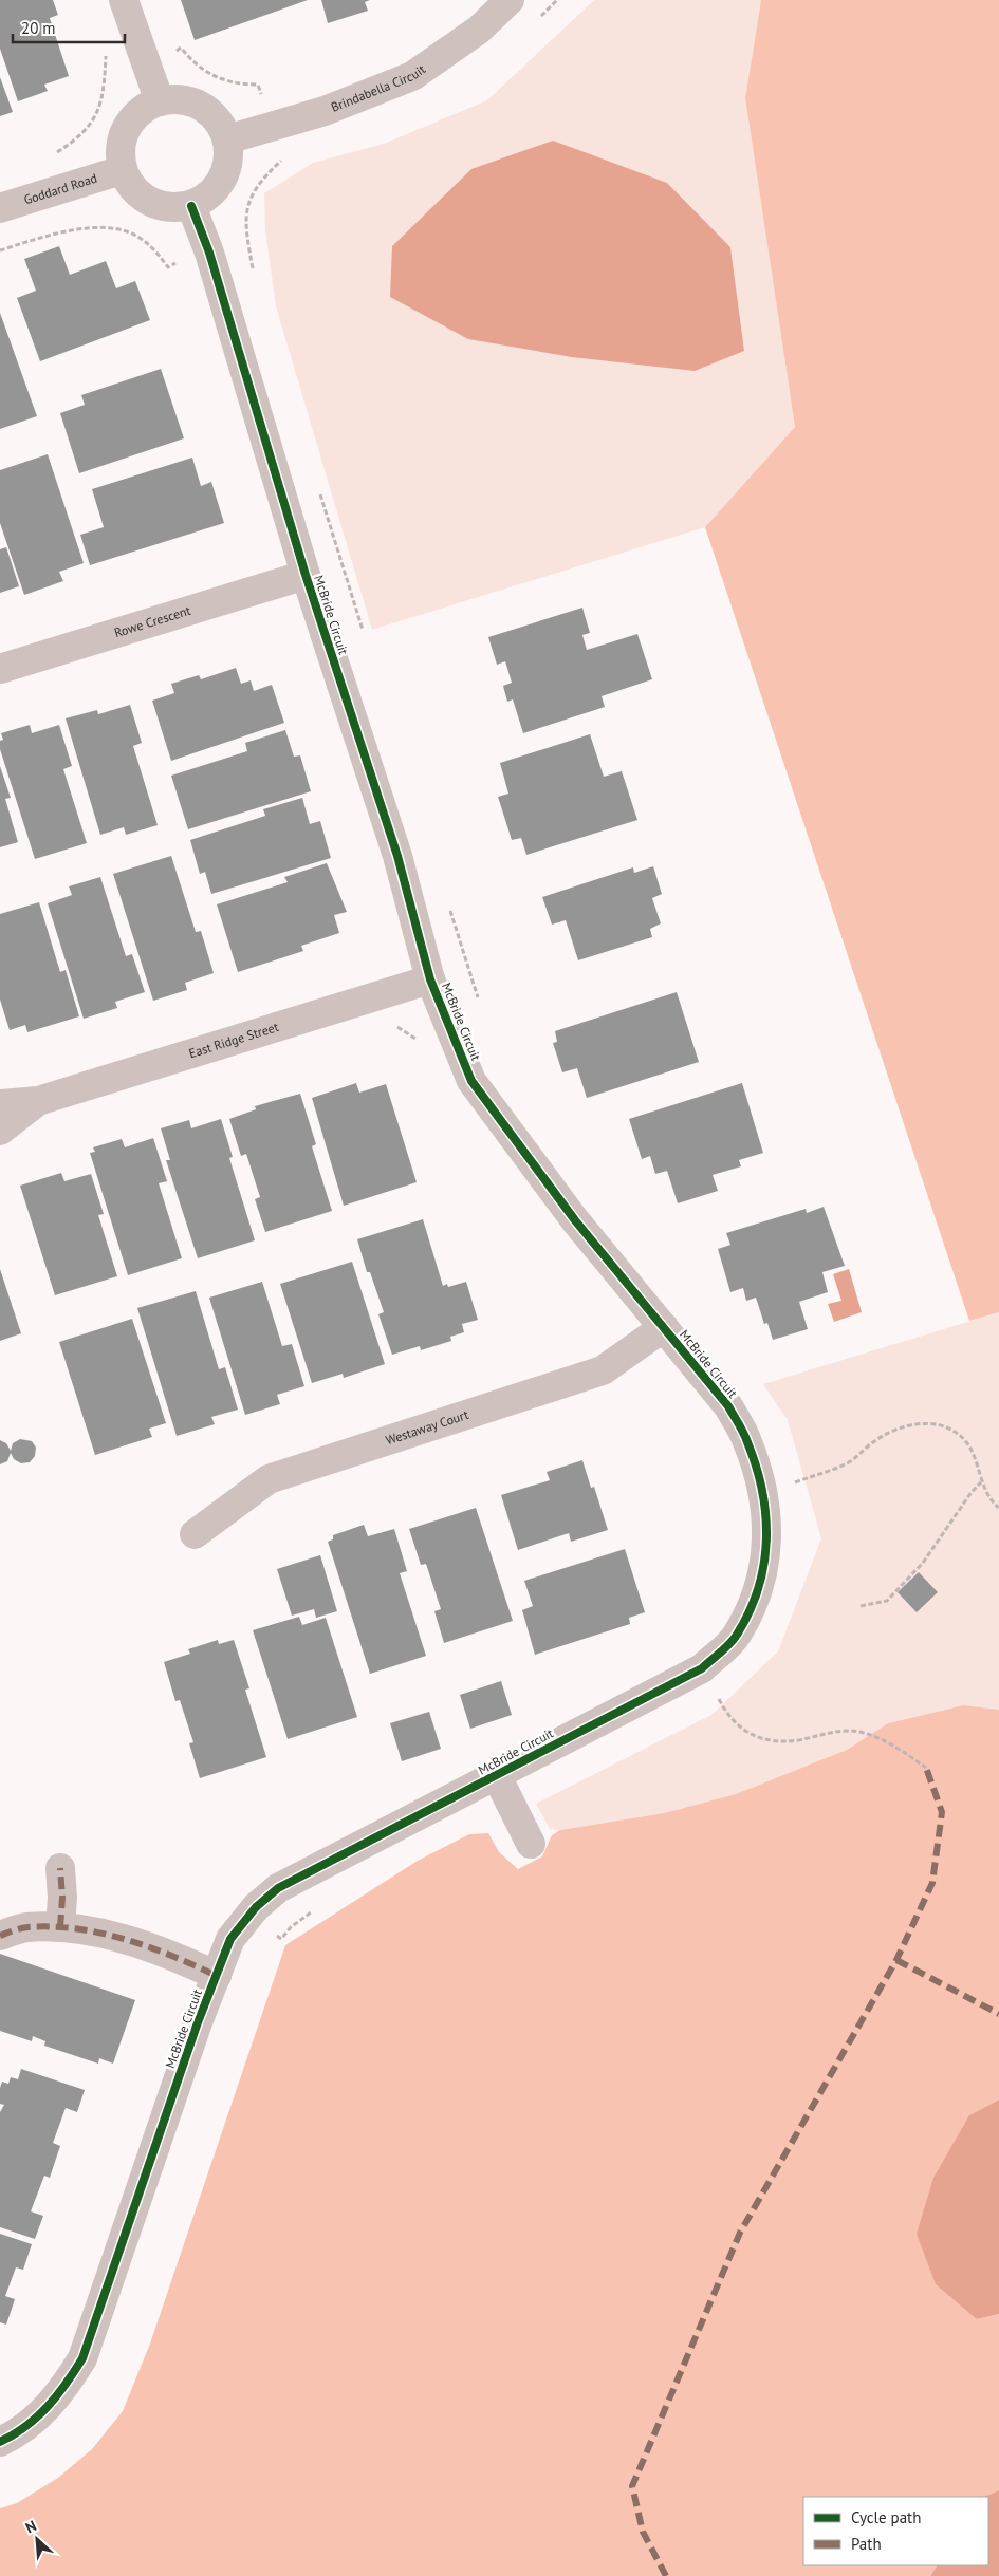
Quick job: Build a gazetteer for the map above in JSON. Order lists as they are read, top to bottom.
{
  "streets": {
    "street": [
      "Brindabella Circuit",
      "Goddard Road",
      "McBride Circuit",
      "Rowe Crescent",
      "East Ridge Street",
      "Westaway Court"
    ]
  },
  "crossings": [
    ["Brindabella Circuit", "Goddard Road"],
    ["Brindabella Circuit", "McBride Circuit"],
    ["Goddard Road", "McBride Circuit"],
    ["McBride Circuit", "Rowe Crescent"],
    ["McBride Circuit", "East Ridge Street"],
    ["McBride Circuit", "Westaway Court"]
  ],
  "legend": ["Cycle path", "Path"],
  "scale_bar": "20 m",
  "north": "top left"
}
